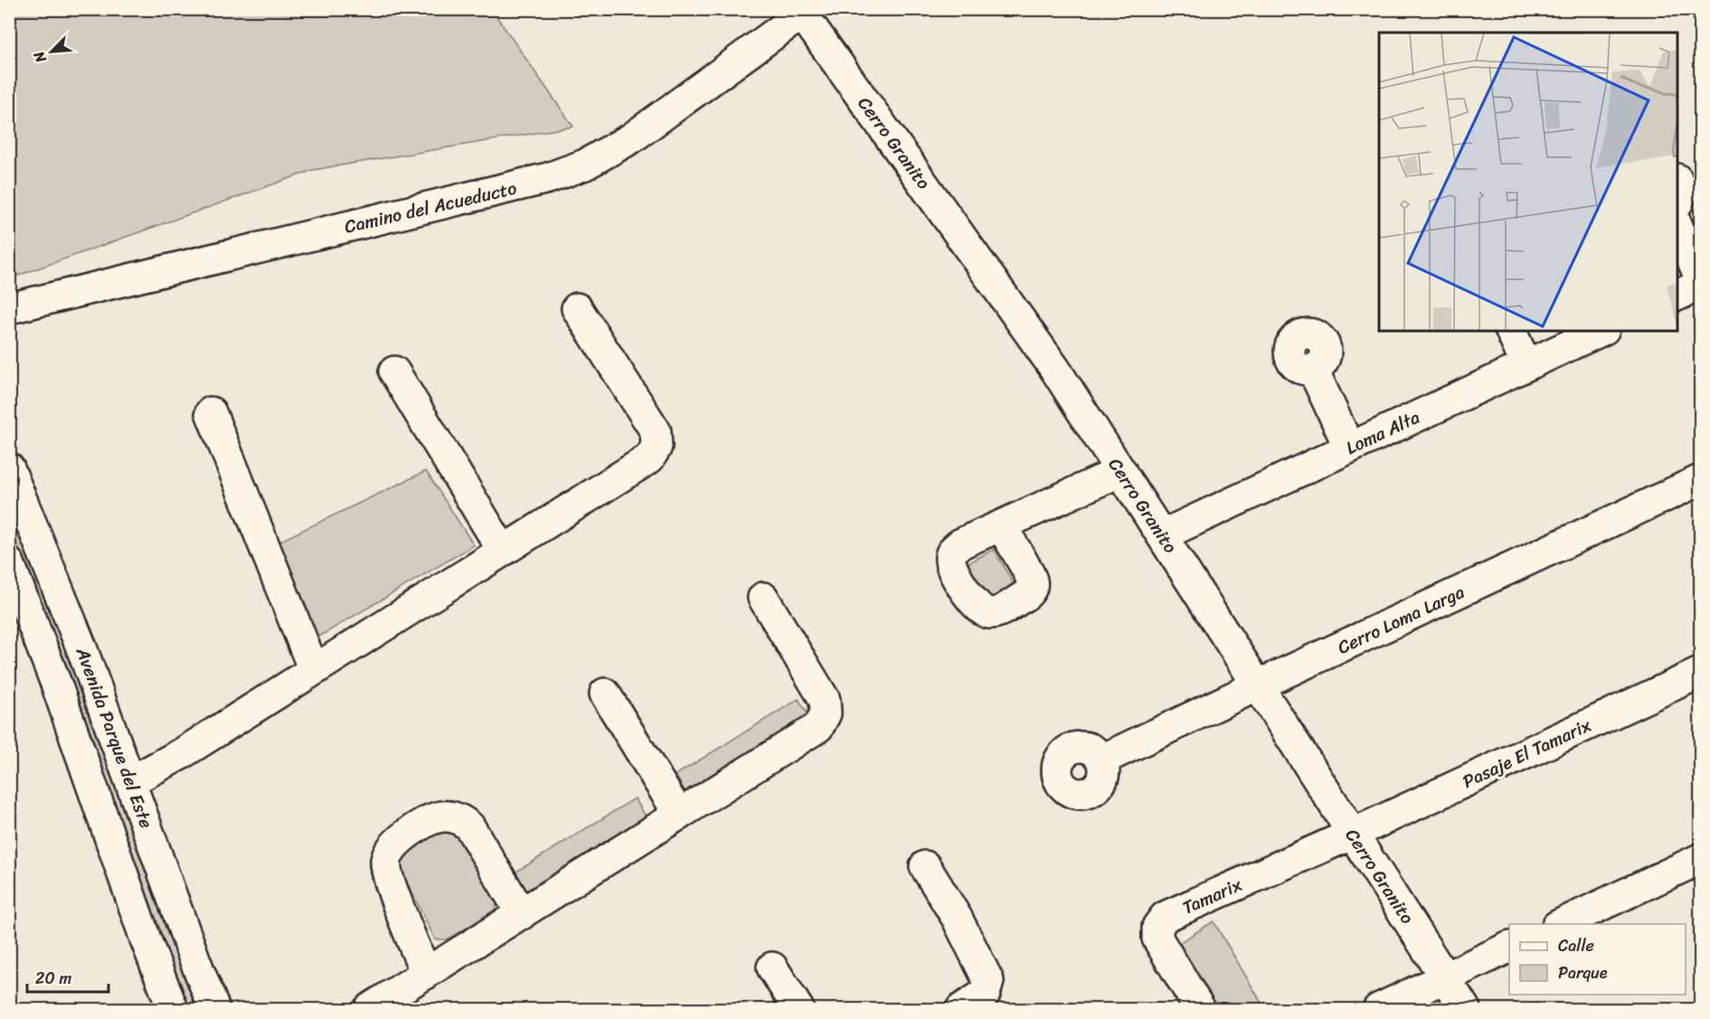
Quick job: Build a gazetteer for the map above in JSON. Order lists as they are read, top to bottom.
{
  "streets": {
    "street": [
      "Cerro Granito",
      "Camino del Acueducto",
      "Loma Alta",
      "Cerro Loma Larga",
      "Avenida Parque del Este",
      "Pasaje El Tamarix",
      "Tamarix"
    ]
  },
  "crossings": [
    ["Cerro Granito", "Camino del Acueducto"],
    ["Cerro Granito", "Loma Alta"],
    ["Cerro Granito", "Cerro Loma Larga"],
    ["Cerro Granito", "Pasaje El Tamarix"],
    ["Cerro Granito", "Tamarix"],
    ["Pasaje El Tamarix", "Tamarix"]
  ],
  "legend": ["Calle", "Parque"],
  "scale_bar": "20 m",
  "north": "bottom left"
}
